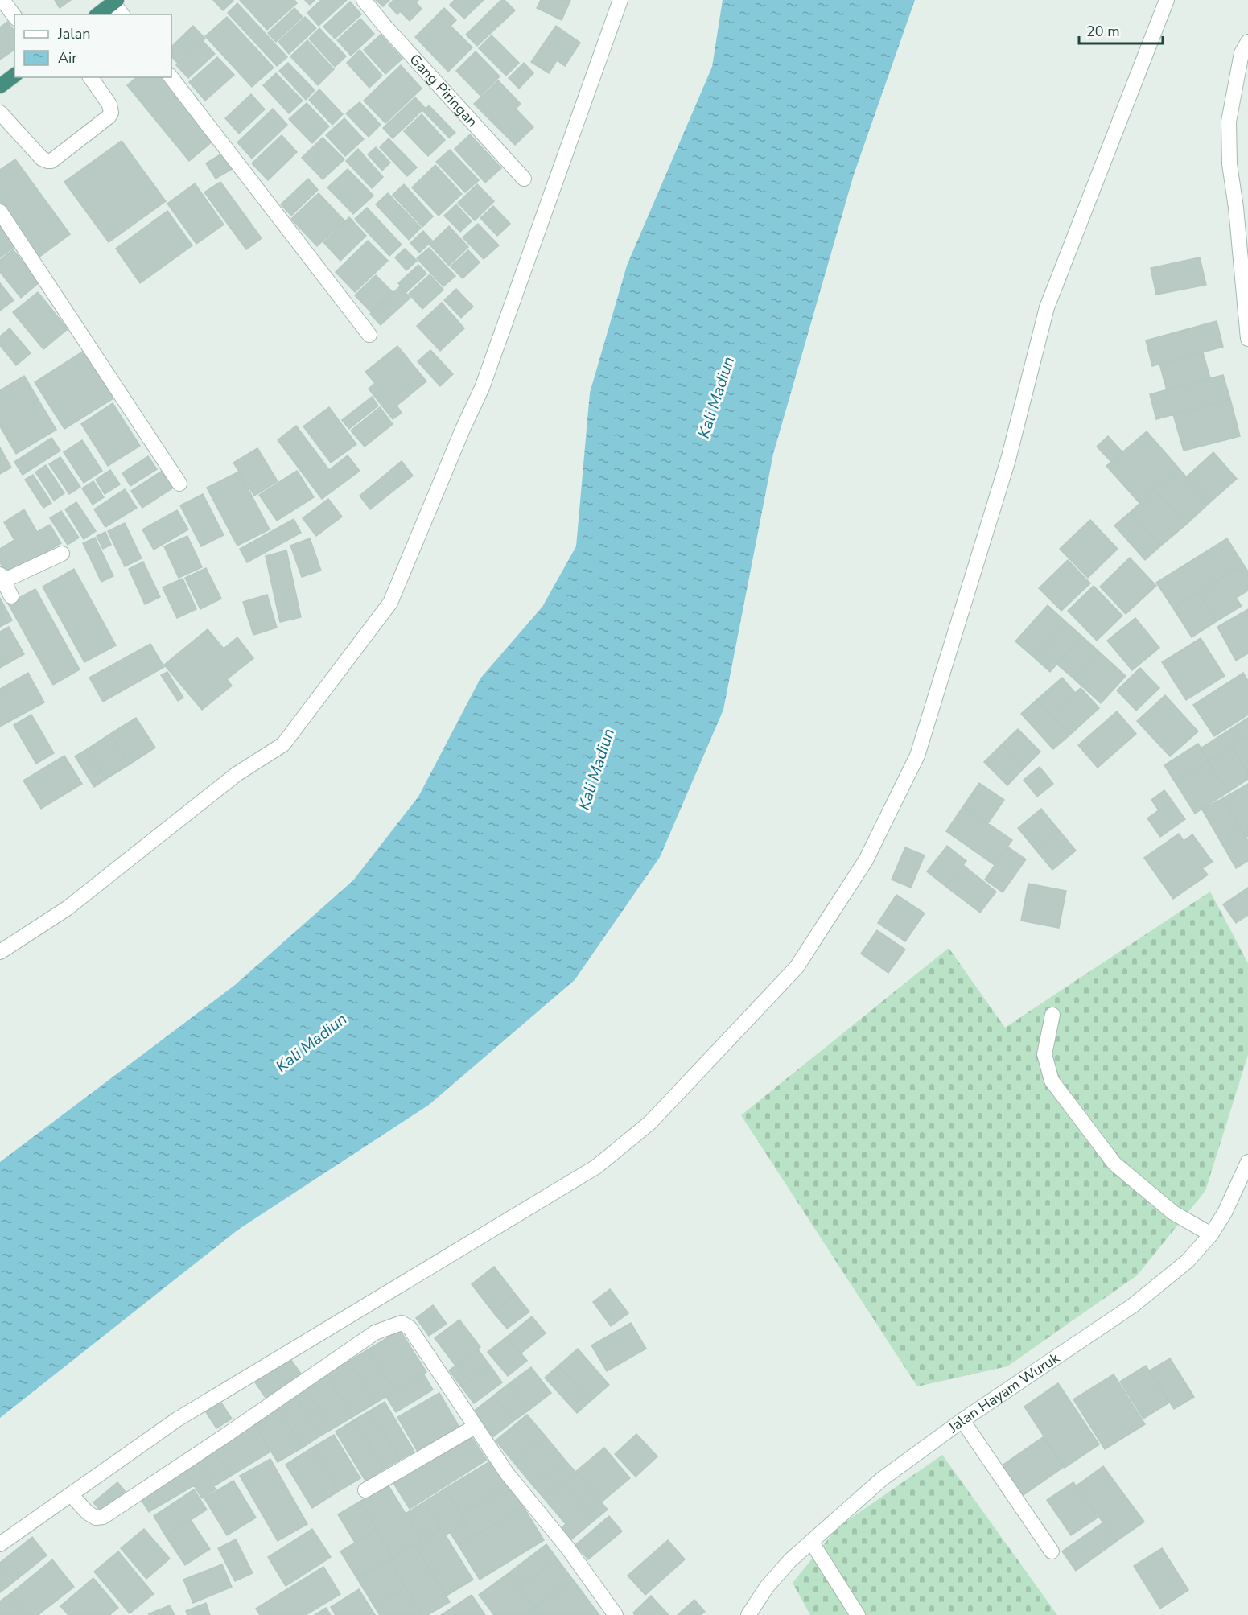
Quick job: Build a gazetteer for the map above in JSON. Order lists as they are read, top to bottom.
{
  "streets": {
    "street": ["Gang Piringan", "Jalan Hayam Wuruk"]
  },
  "water": ["Kali Madiun"],
  "legend": ["Jalan", "Air"],
  "scale_bar": "20 m"
}
